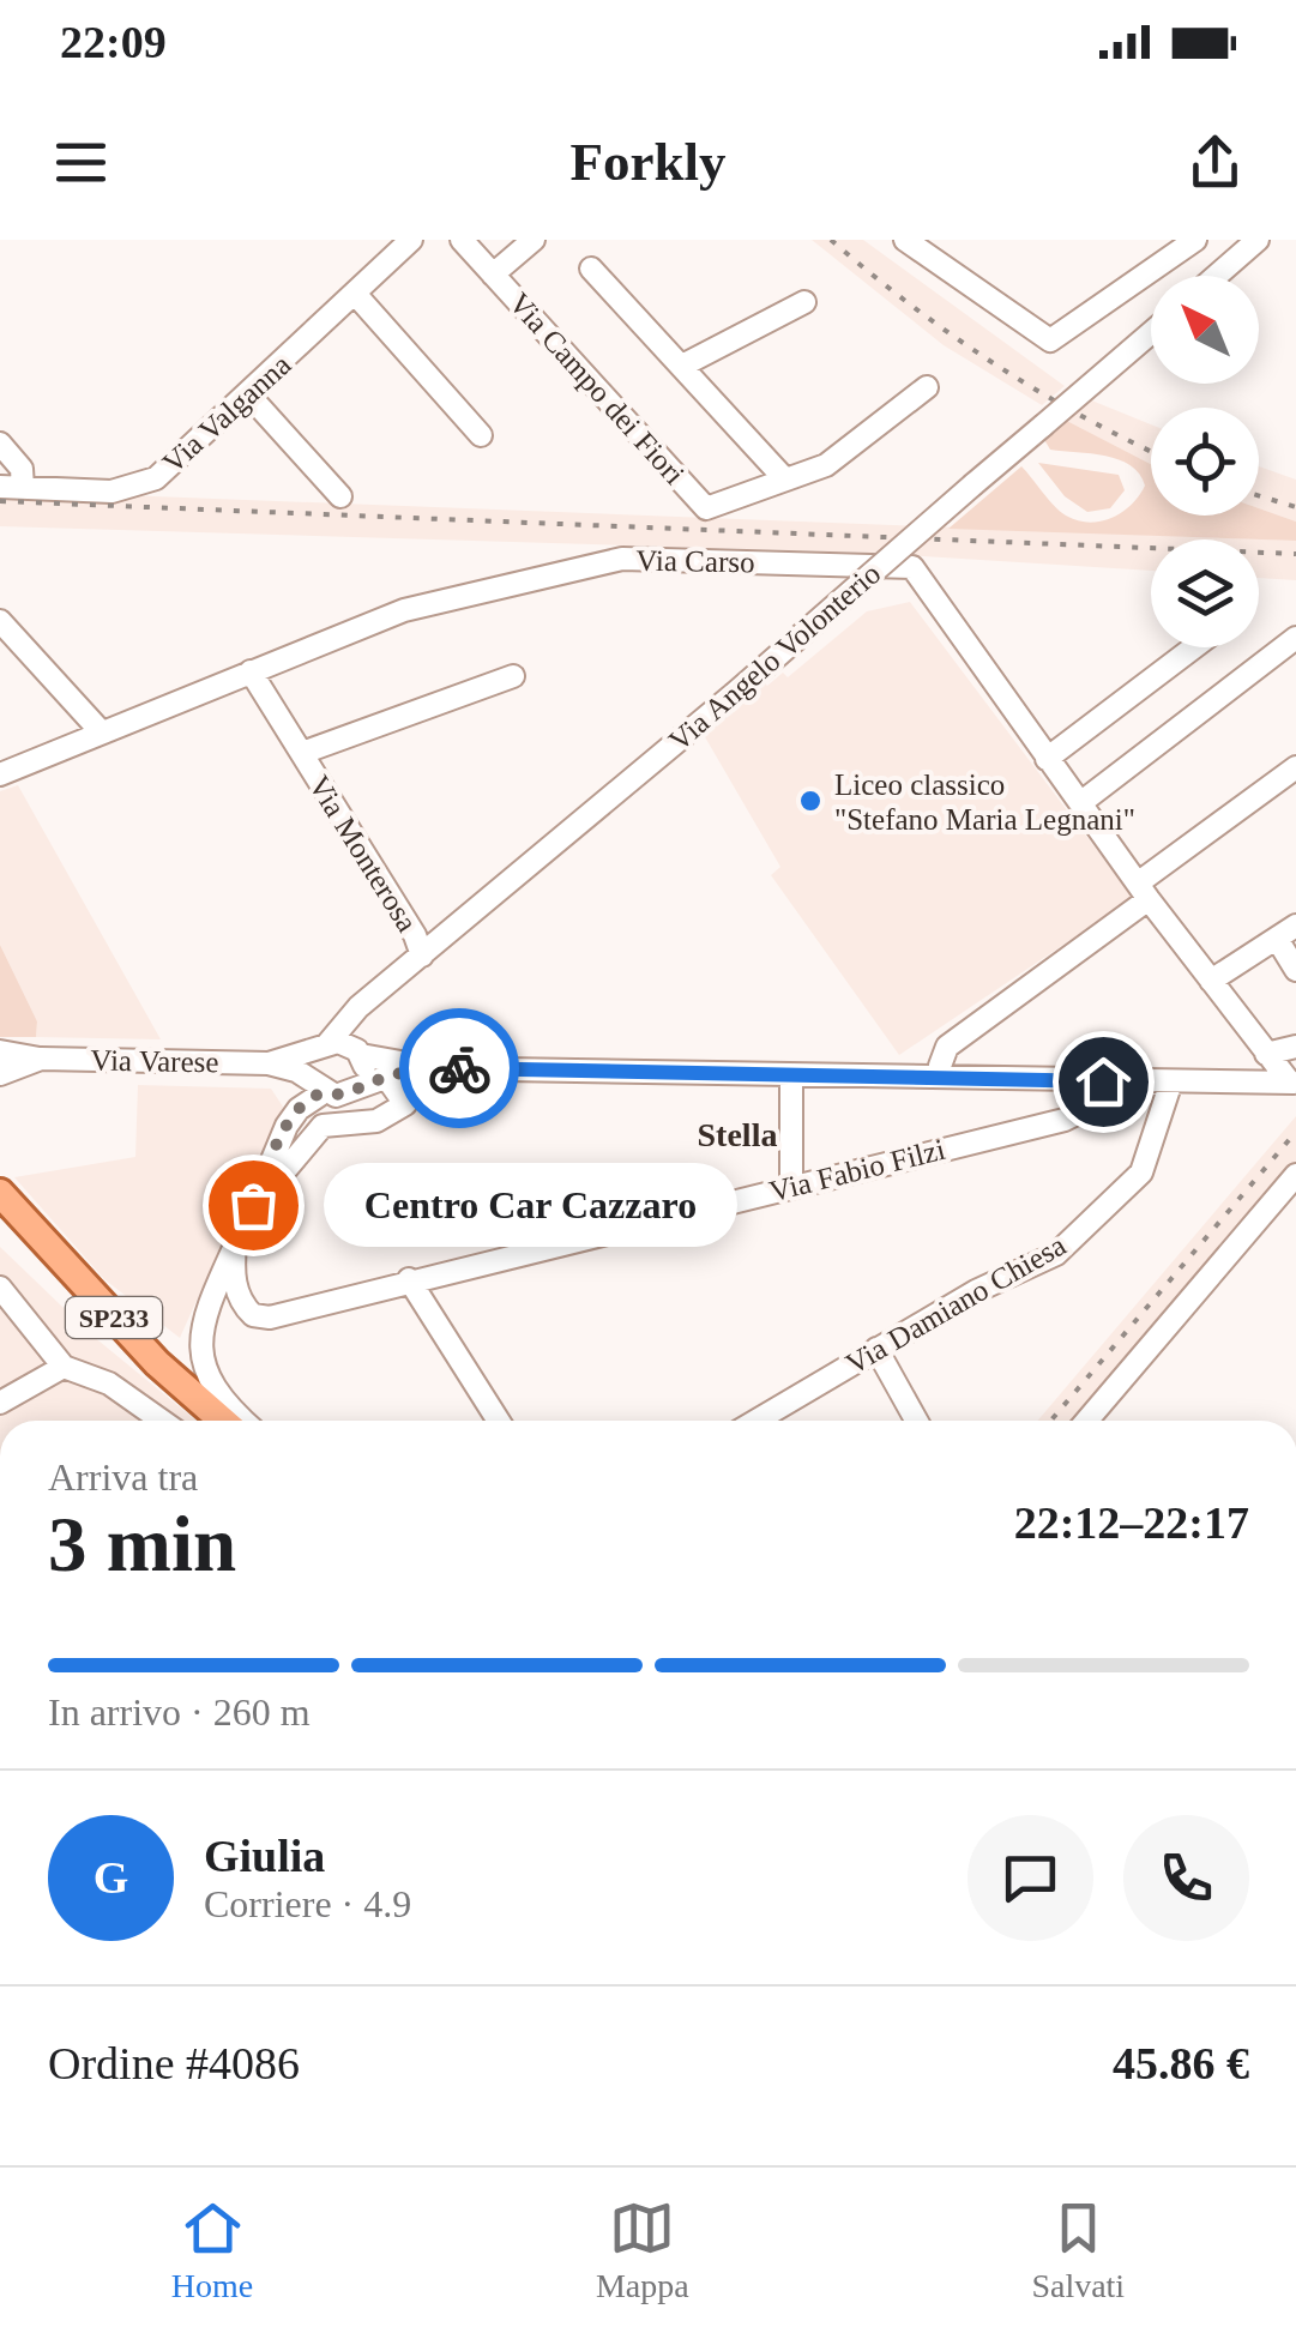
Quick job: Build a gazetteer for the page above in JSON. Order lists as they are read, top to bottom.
{
  "streets": {
    "main road": ["SP233"],
    "street": [
      "Via Campo dei Fiori",
      "Via Valganna",
      "Via Carso",
      "Via Angelo Volonterio",
      "Via Monterosa",
      "Via Varese",
      "Via Fabio Filzi",
      "Via Damiano Chiesa"
    ]
  },
  "crossings": [
    ["Via Carso", "Via Monterosa"],
    ["Via Angelo Volonterio", "Via Monterosa"],
    ["Via Angelo Volonterio", "Via Varese"]
  ],
  "districts": ["Stella"],
  "places": ["Liceo classico \"Stefano Maria Legnani\"", "Centro Car Cazzaro"],
  "north": "top left",
  "page": {
    "status": "22:09",
    "header": "Forkly",
    "bubble": "Centro Car Cazzaro",
    "heading": ["3 min", "Arriva tra", "22:12–22:17"],
    "panel": [
      "Giulia",
      "Corriere · 4.9",
      "Ordine #4086",
      "45.86 €"
    ],
    "bar": "In arrivo · 260 m",
    "round": "G",
    "tabs": ["Home", "Mappa", "Salvati"]
  }
}
